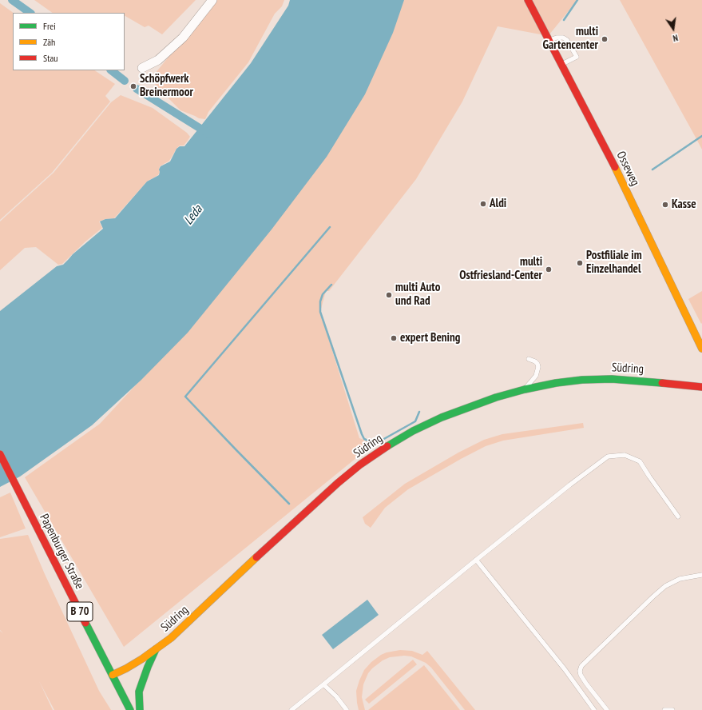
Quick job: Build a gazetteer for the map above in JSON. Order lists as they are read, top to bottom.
{
  "streets": {
    "main road": [
      "Osseweg",
      "Südring",
      "Papenburger Straße",
      "B 70"
    ]
  },
  "crossings": [
    ["Südring", "Papenburger Straße"]
  ],
  "water": ["Leda"],
  "places": [
    "multi Gartencenter",
    "Schöpfwerk Breinermoor",
    "Aldi",
    "Kasse",
    "Postfiliale im Einzelhandel",
    "multi Ostfriesland-Center",
    "multi Auto und Rad",
    "expert Bening"
  ],
  "legend": ["Frei", "Zäh", "Stau"],
  "north": "bottom"
}
